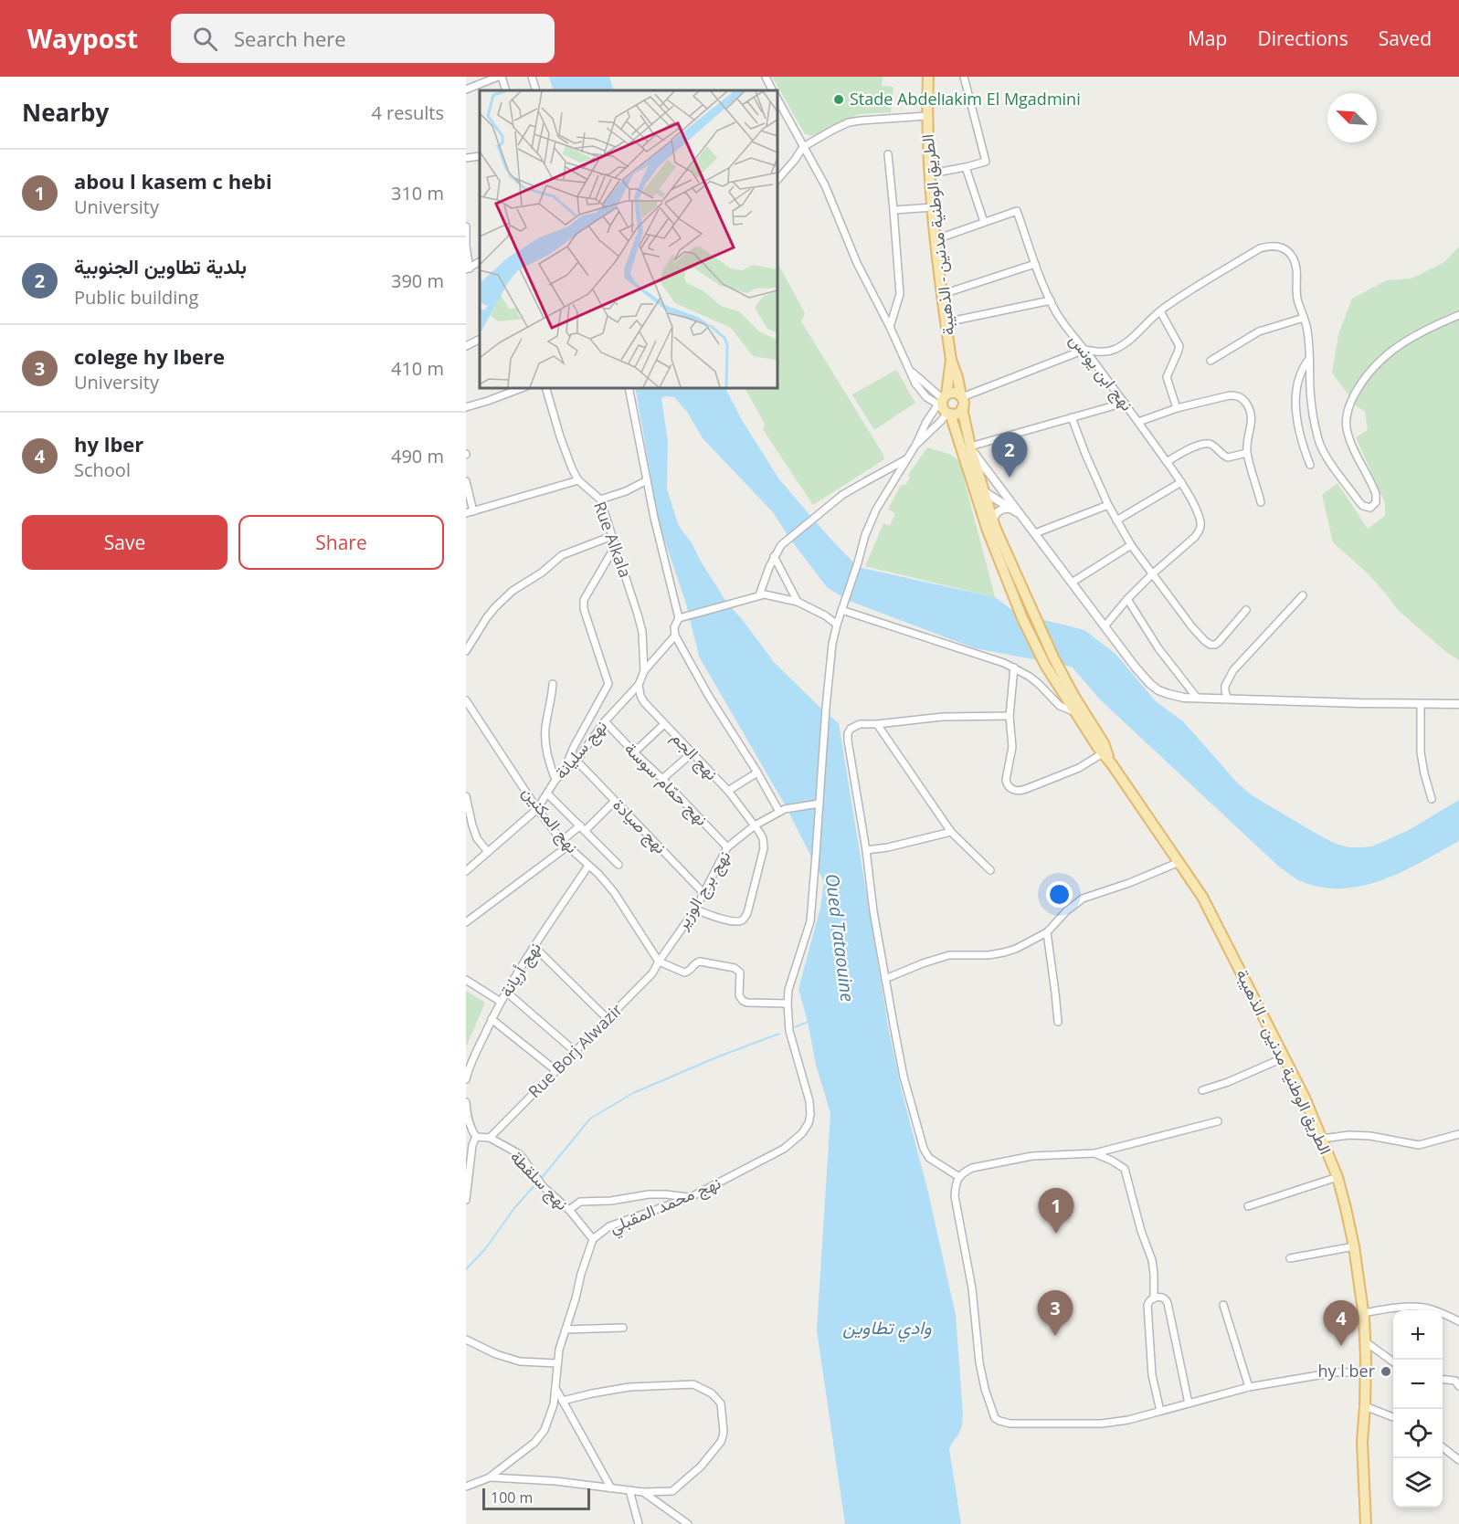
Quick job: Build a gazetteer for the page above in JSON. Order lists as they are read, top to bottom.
{
  "streets": {
    "main road": ["الطريق الوطنية مدنين - الذهيبة"],
    "street": [
      "نهج ابن يونس",
      "Rue Alkala",
      "نهج سليانة",
      "نهج الجم",
      "نهج حمّام سوسة",
      "نهج المكنين",
      "نهج صيادة",
      "نهج برج الوزير",
      "نهج أريانة",
      "Rue Borj Alwazir",
      "نهج سلقطة",
      "نهج محمد المقبلي"
    ]
  },
  "crossings": [
    ["Rue Alkala", "نهج سليانة"],
    ["نهج سليانة", "نهج الجم"],
    ["نهج سليانة", "نهج حمّام سوسة"],
    ["نهج سليانة", "نهج المكنين"],
    ["نهج سليانة", "نهج صيادة"],
    ["نهج الجم", "نهج برج الوزير"],
    ["نهج حمّام سوسة", "نهج برج الوزير"],
    ["نهج المكنين", "نهج برج الوزير"],
    ["نهج المكنين", "نهج أريانة"],
    ["نهج المكنين", "Rue Borj Alwazir"],
    ["نهج صيادة", "نهج برج الوزير"],
    ["نهج برج الوزير", "Rue Borj Alwazir"],
    ["Rue Borj Alwazir", "نهج سلقطة"],
    ["نهج سلقطة", "نهج محمد المقبلي"]
  ],
  "water": ["Oued Tataouine", "وادي تطاوين"],
  "places": ["Stade Abdelاakim El Mgadmini", "hy l ber"],
  "scale_bar": "100 m",
  "north": "top left",
  "page": {
    "header": "Waypost",
    "search": "Search here",
    "nav": ["Map", "Directions", "Saved"],
    "heading": ["Nearby", "4 results"],
    "list": [
      {
        "mark": "1",
        "name": "abou l kasem c hebi",
        "note": "University",
        "value": "310 m"
      },
      {
        "mark": "2",
        "name": "بلدية تطاوين الجنوبية",
        "note": "Public building",
        "value": "390 m"
      },
      {
        "mark": "3",
        "name": "colege hy lbere",
        "note": "University",
        "value": "410 m"
      },
      {
        "mark": "4",
        "name": "hy lber",
        "note": "School",
        "value": "490 m"
      }
    ],
    "pins": [
      "2",
      "1",
      "3",
      "4"
    ],
    "buttons": ["Save", "Share"],
    "map_buttons": ["+", "−"],
    "scale": "100 m"
  }
}
